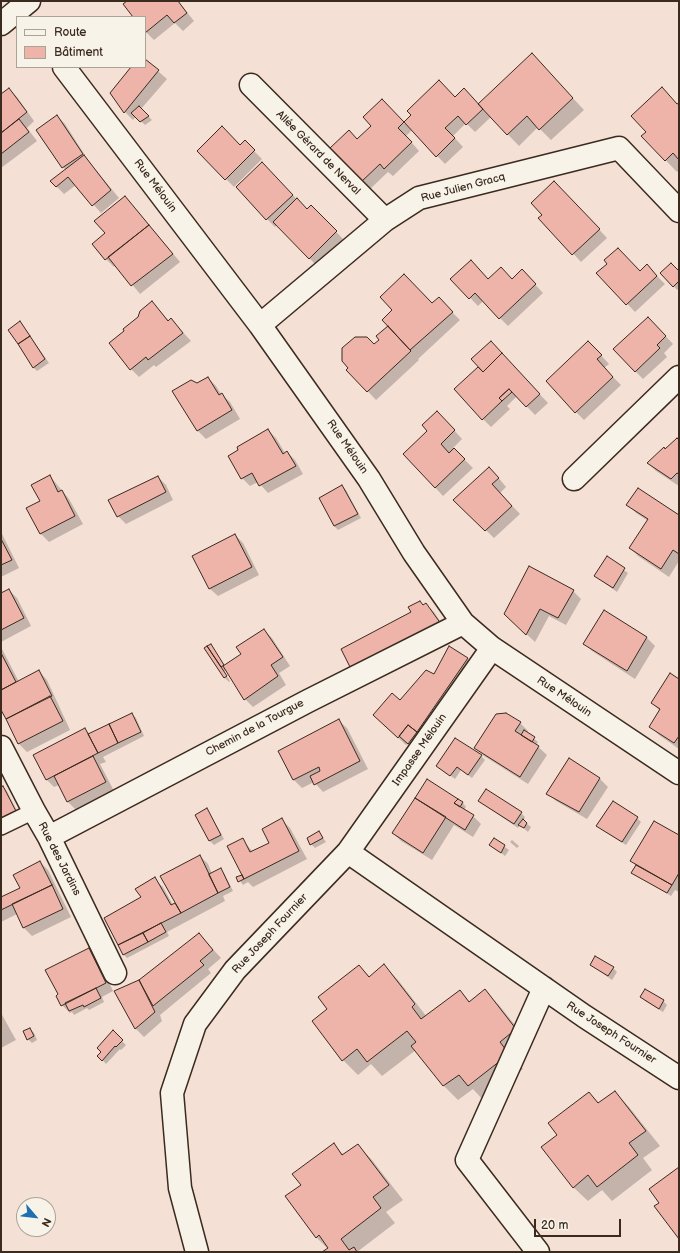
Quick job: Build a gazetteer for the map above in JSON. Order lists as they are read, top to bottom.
{
  "streets": {
    "street": [
      "Allée Gérard de Nerval",
      "Rue Mélouin",
      "Rue Julien Gracq",
      "Chemin de la Tourgue",
      "Impasse Mélouin",
      "Rue des Jardins",
      "Rue Joseph Fournier"
    ]
  },
  "crossings": [
    ["Allée Gérard de Nerval", "Rue Julien Gracq"],
    ["Rue Mélouin", "Rue Julien Gracq"],
    ["Rue Mélouin", "Chemin de la Tourgue"],
    ["Rue Mélouin", "Impasse Mélouin"],
    ["Chemin de la Tourgue", "Rue des Jardins"],
    ["Impasse Mélouin", "Rue Joseph Fournier"]
  ],
  "legend": ["Route", "Bâtiment"],
  "scale_bar": "20 m",
  "north": "bottom right"
}
